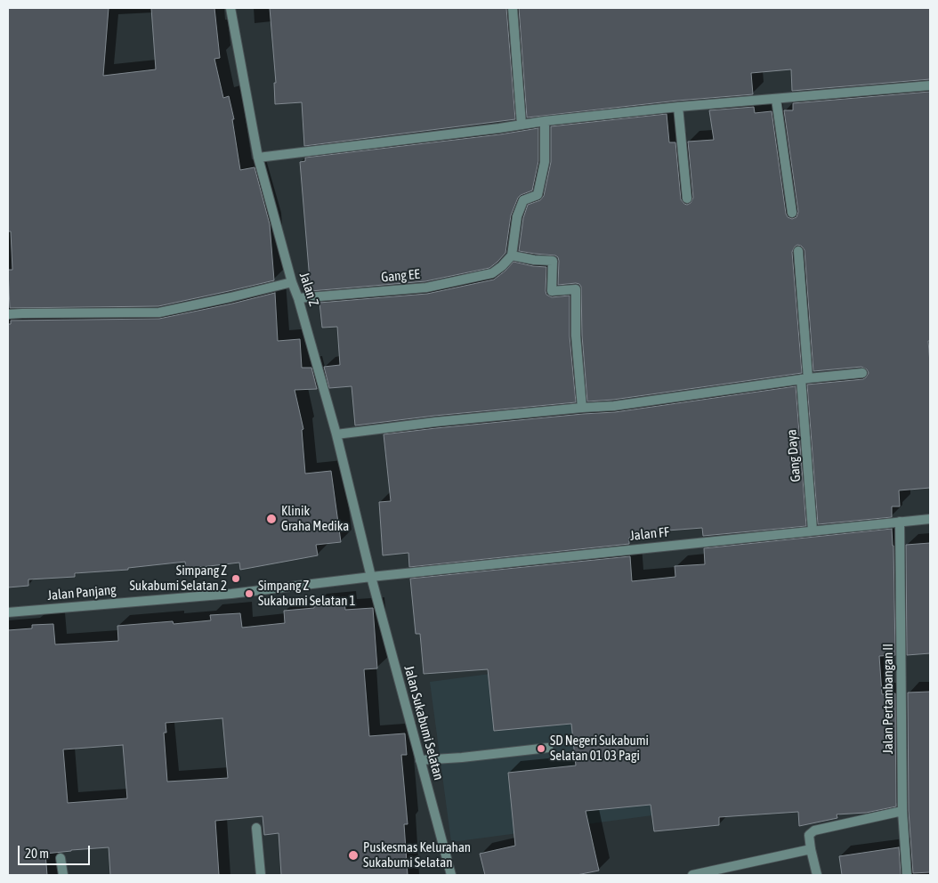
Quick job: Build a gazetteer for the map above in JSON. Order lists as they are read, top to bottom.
{
  "streets": {
    "street": [
      "Gang EE",
      "Jalan Z",
      "Gang Daya",
      "Jalan FF",
      "Jalan Panjang",
      "Jalan Pertambangan II",
      "Jalan Sukabumi Selatan"
    ]
  },
  "crossings": [
    ["Gang EE", "Jalan Z"],
    ["Jalan Z", "Jalan FF"],
    ["Jalan Z", "Jalan Panjang"],
    ["Jalan Z", "Jalan Sukabumi Selatan"],
    ["Gang Daya", "Jalan FF"],
    ["Jalan FF", "Jalan Panjang"],
    ["Jalan FF", "Jalan Pertambangan II"],
    ["Jalan FF", "Jalan Sukabumi Selatan"],
    ["Jalan Panjang", "Jalan Sukabumi Selatan"]
  ],
  "places": [
    "Klinik Graha Medika",
    "Simpang Z Sukabumi Selatan 2",
    "Simpang Z Sukabumi Selatan 1",
    "SD Negeri Sukabumi Selatan 01 03 Pagi",
    "Puskesmas Kelurahan Sukabumi Selatan"
  ],
  "scale_bar": "20 m"
}
